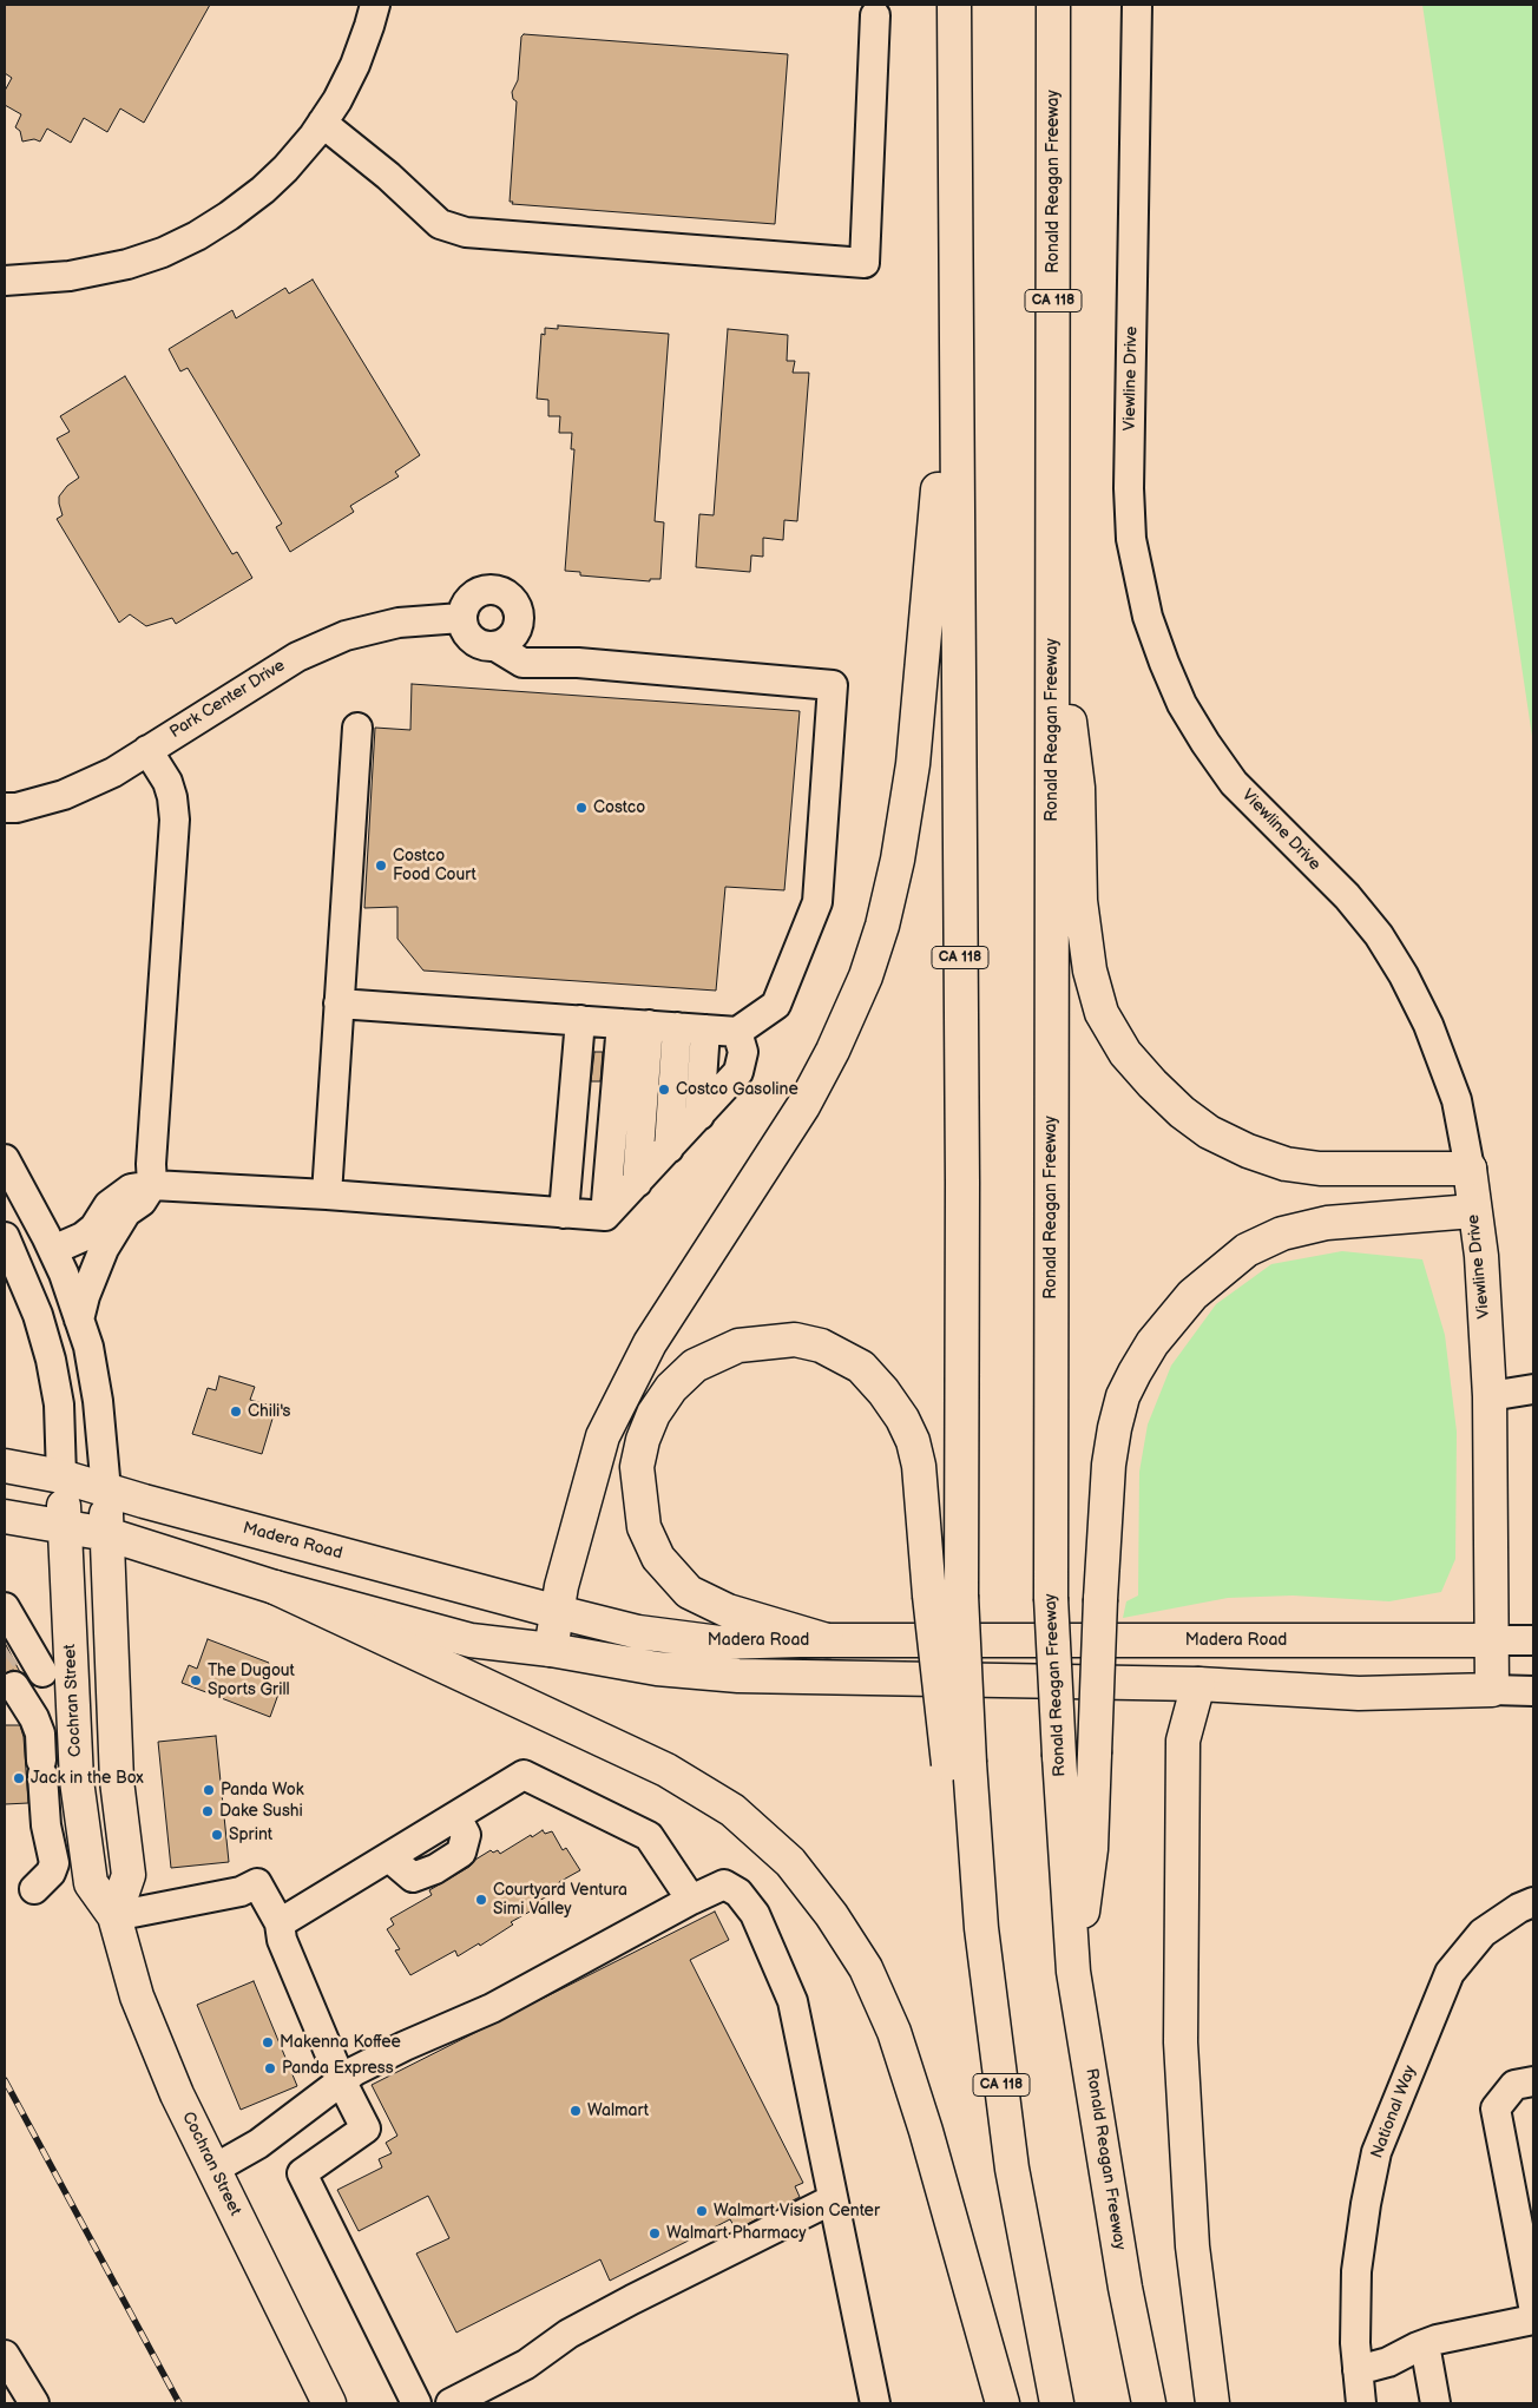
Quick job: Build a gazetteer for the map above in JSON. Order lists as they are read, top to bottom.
{
  "streets": {
    "main road": [
      "Ronald Reagan Freeway",
      "CA 118",
      "Viewline Drive",
      "Madera Road",
      "Cochran Street"
    ],
    "street": ["Park Center Drive", "National Way"]
  },
  "crossings": [
    ["Viewline Drive", "Madera Road"],
    ["Madera Road", "Cochran Street"]
  ],
  "places": [
    "Costco",
    "Costco Food Court",
    "Costco Gasoline",
    "Chili's",
    "The Dugout Sports Grill",
    "Jack in the Box",
    "Panda Wok",
    "Dake Sushi",
    "Sprint",
    "Courtyard Ventura Simi Valley",
    "Makenna Koffee",
    "Panda Express",
    "Walmart",
    "Walmart Vision Center",
    "Walmart Pharmacy"
  ]
}
